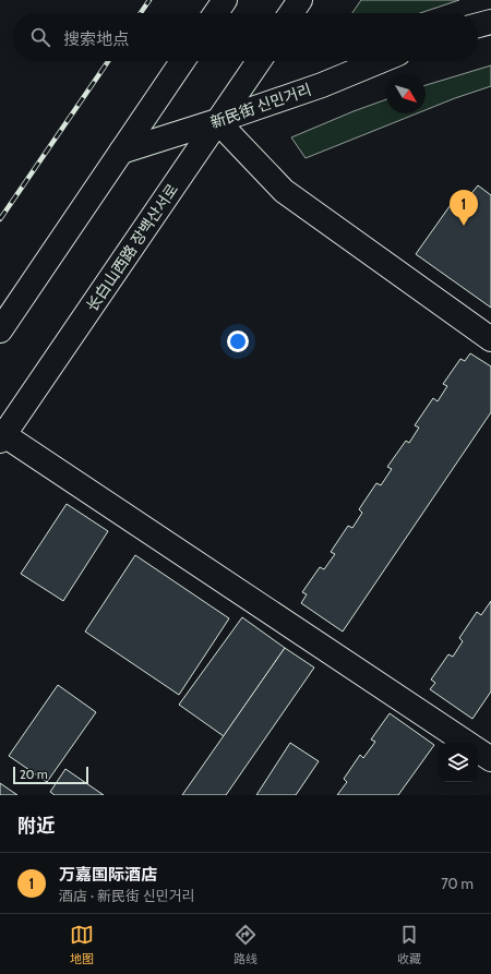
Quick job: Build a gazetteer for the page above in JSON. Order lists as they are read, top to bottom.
{
  "streets": {
    "main road": ["新民街 신민거리", "长白山西路 장백산서로"]
  },
  "crossings": [
    ["新民街 신민거리", "长白山西路 장백산서로"]
  ],
  "scale_bar": "20 m",
  "north": "bottom right",
  "page": {
    "search": "搜索地点",
    "pins": "1",
    "scale": "20 m",
    "heading": "附近",
    "list": [
      {
        "mark": "1",
        "name": "万嘉国际酒店",
        "note": "酒店 · 新民街 신민거리",
        "value": "70 m"
      }
    ],
    "nav": ["地图", "路线", "收藏"]
  }
}
